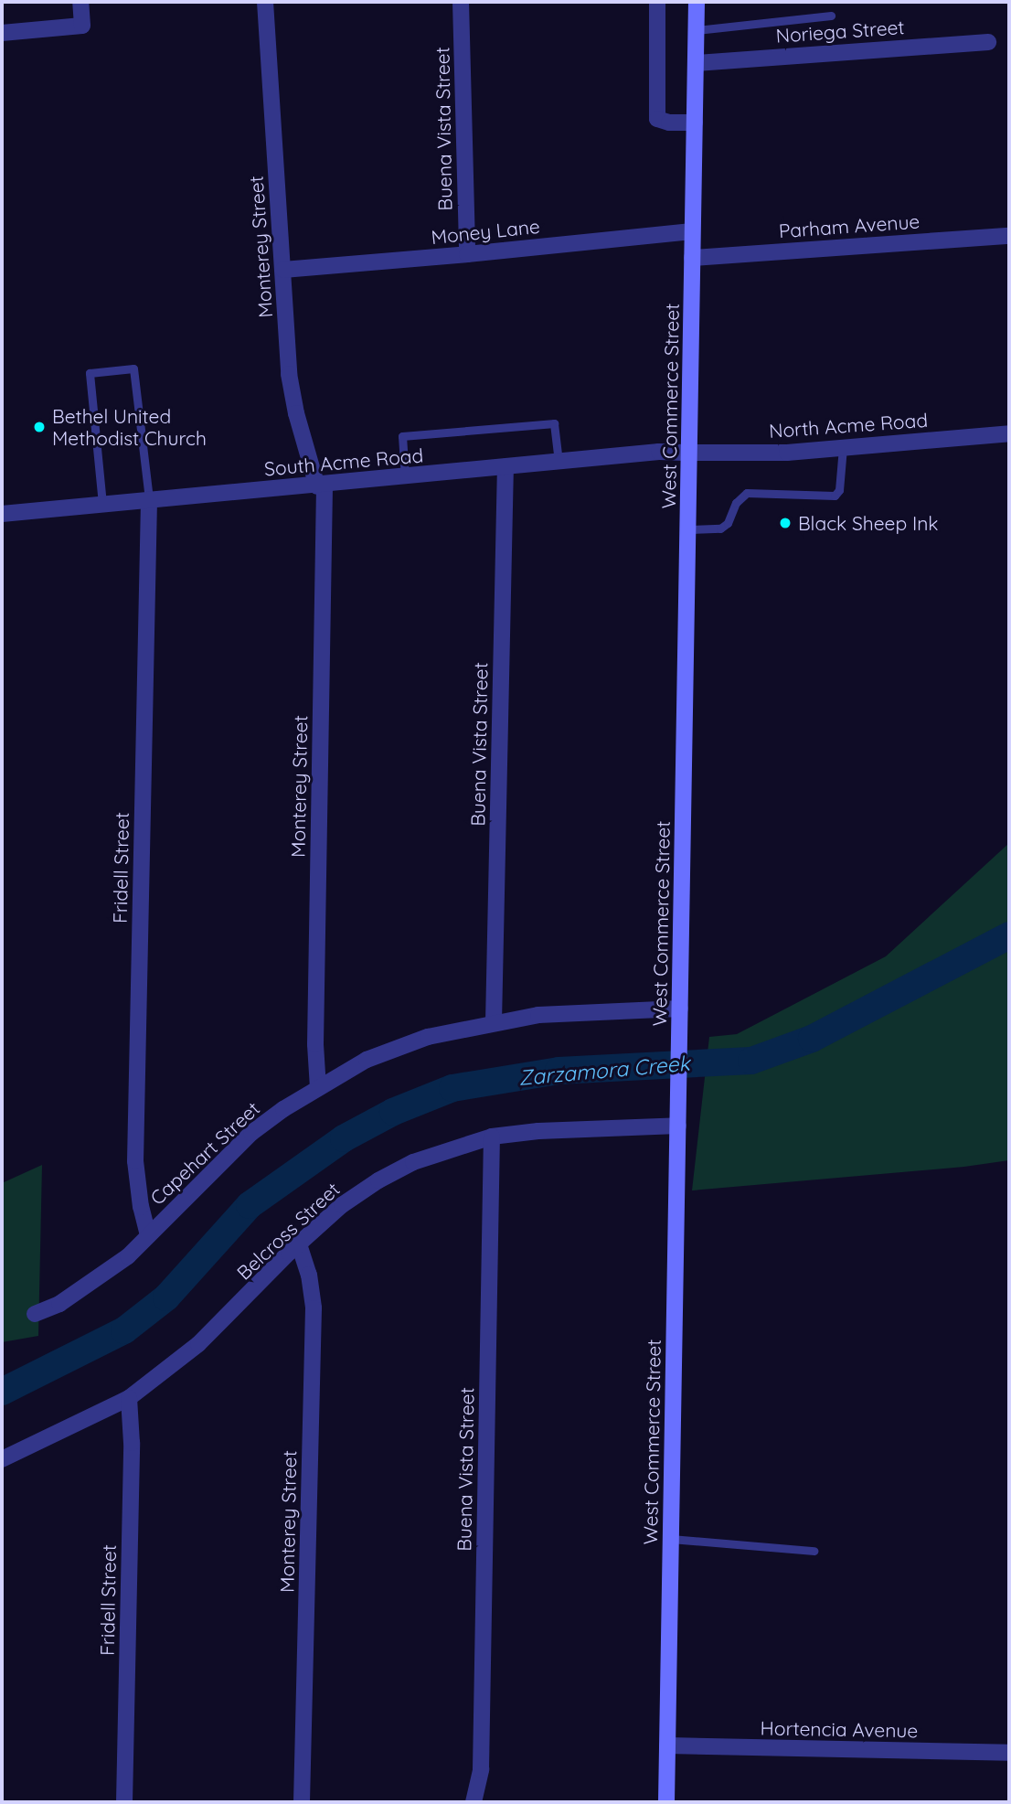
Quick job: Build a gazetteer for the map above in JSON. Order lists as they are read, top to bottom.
{
  "streets": {
    "main road": ["West Commerce Street"],
    "street": [
      "Noriega Street",
      "Buena Vista Street",
      "Parham Avenue",
      "Money Lane",
      "Monterey Street",
      "North Acme Road",
      "South Acme Road",
      "Fridell Street",
      "Capehart Street",
      "Belcross Street",
      "Hortencia Avenue"
    ]
  },
  "crossings": [
    ["Noriega Street", "West Commerce Street"],
    ["Buena Vista Street", "Money Lane"],
    ["Buena Vista Street", "South Acme Road"],
    ["Buena Vista Street", "Capehart Street"],
    ["Buena Vista Street", "Belcross Street"],
    ["Parham Avenue", "West Commerce Street"],
    ["Money Lane", "Monterey Street"],
    ["Money Lane", "West Commerce Street"],
    ["Monterey Street", "South Acme Road"],
    ["Monterey Street", "Capehart Street"],
    ["Monterey Street", "Belcross Street"],
    ["West Commerce Street", "North Acme Road"],
    ["West Commerce Street", "South Acme Road"],
    ["West Commerce Street", "Capehart Street"],
    ["West Commerce Street", "Belcross Street"],
    ["West Commerce Street", "Hortencia Avenue"],
    ["North Acme Road", "South Acme Road"],
    ["South Acme Road", "Fridell Street"],
    ["Fridell Street", "Capehart Street"],
    ["Fridell Street", "Belcross Street"]
  ],
  "water": ["Zarzamora Creek"],
  "places": ["Bethel United Methodist Church", "Black Sheep Ink"]
}
